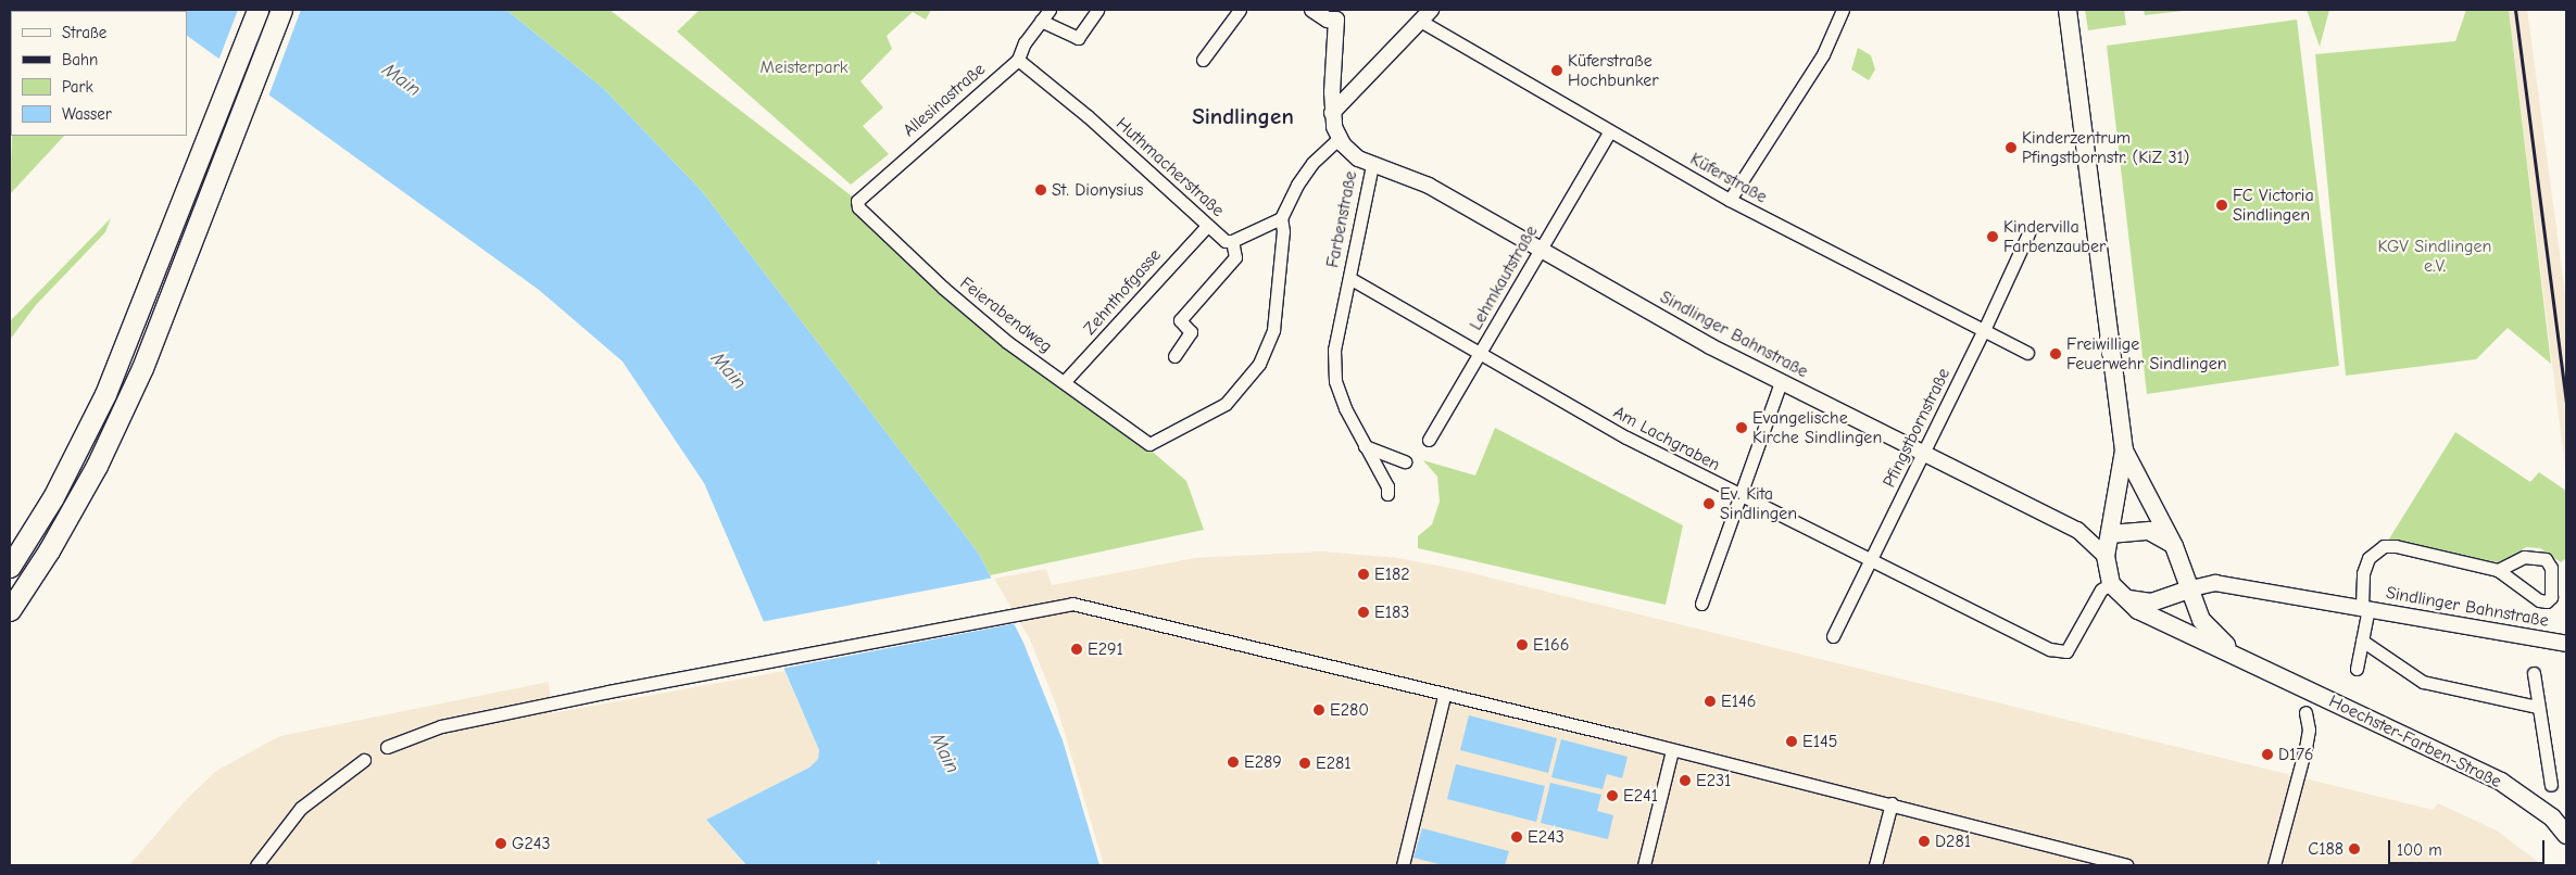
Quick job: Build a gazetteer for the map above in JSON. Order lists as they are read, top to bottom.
{
  "streets": {
    "main road": ["Hoechster-Farben-Straße"],
    "street": [
      "Allesinastraße",
      "Huthmacherstraße",
      "Küferstraße",
      "Farbenstraße",
      "Lehmkautstraße",
      "Zehnthofgasse",
      "Feierabendweg",
      "Sindlinger Bahnstraße",
      "Pfingstbornstraße",
      "Am Lachgraben"
    ]
  },
  "crossings": [
    ["Allesinastraße", "Huthmacherstraße"],
    ["Allesinastraße", "Feierabendweg"],
    ["Huthmacherstraße", "Zehnthofgasse"],
    ["Huthmacherstraße", "Feierabendweg"],
    ["Küferstraße", "Lehmkautstraße"],
    ["Küferstraße", "Pfingstbornstraße"],
    ["Farbenstraße", "Sindlinger Bahnstraße"],
    ["Farbenstraße", "Am Lachgraben"],
    ["Lehmkautstraße", "Sindlinger Bahnstraße"],
    ["Lehmkautstraße", "Am Lachgraben"],
    ["Zehnthofgasse", "Feierabendweg"],
    ["Sindlinger Bahnstraße", "Pfingstbornstraße"],
    ["Sindlinger Bahnstraße", "Am Lachgraben"],
    ["Sindlinger Bahnstraße", "Hoechster-Farben-Straße"],
    ["Pfingstbornstraße", "Am Lachgraben"],
    ["Am Lachgraben", "Hoechster-Farben-Straße"]
  ],
  "districts": ["Sindlingen"],
  "water": ["Main"],
  "parks": ["Meisterpark", "KGV Sindlingen e.V."],
  "places": [
    "Küferstraße Hochbunker",
    "Kinderzentrum Pfingstbornstr. (KiZ 31)",
    "St. Dionysius",
    "FC Victoria Sindlingen",
    "Kindervilla Farbenzauber",
    "Freiwillige Feuerwehr Sindlingen",
    "Evangelische Kirche Sindlingen",
    "Ev. Kita Sindlingen",
    "E182",
    "E183",
    "E166",
    "E291",
    "E146",
    "E280",
    "E145",
    "D176",
    "E289",
    "E281",
    "E231",
    "E241",
    "E243",
    "D281",
    "G243",
    "C188"
  ],
  "legend": [
    "Straße",
    "Bahn",
    "Park",
    "Wasser"
  ],
  "scale_bar": "100 m"
}
